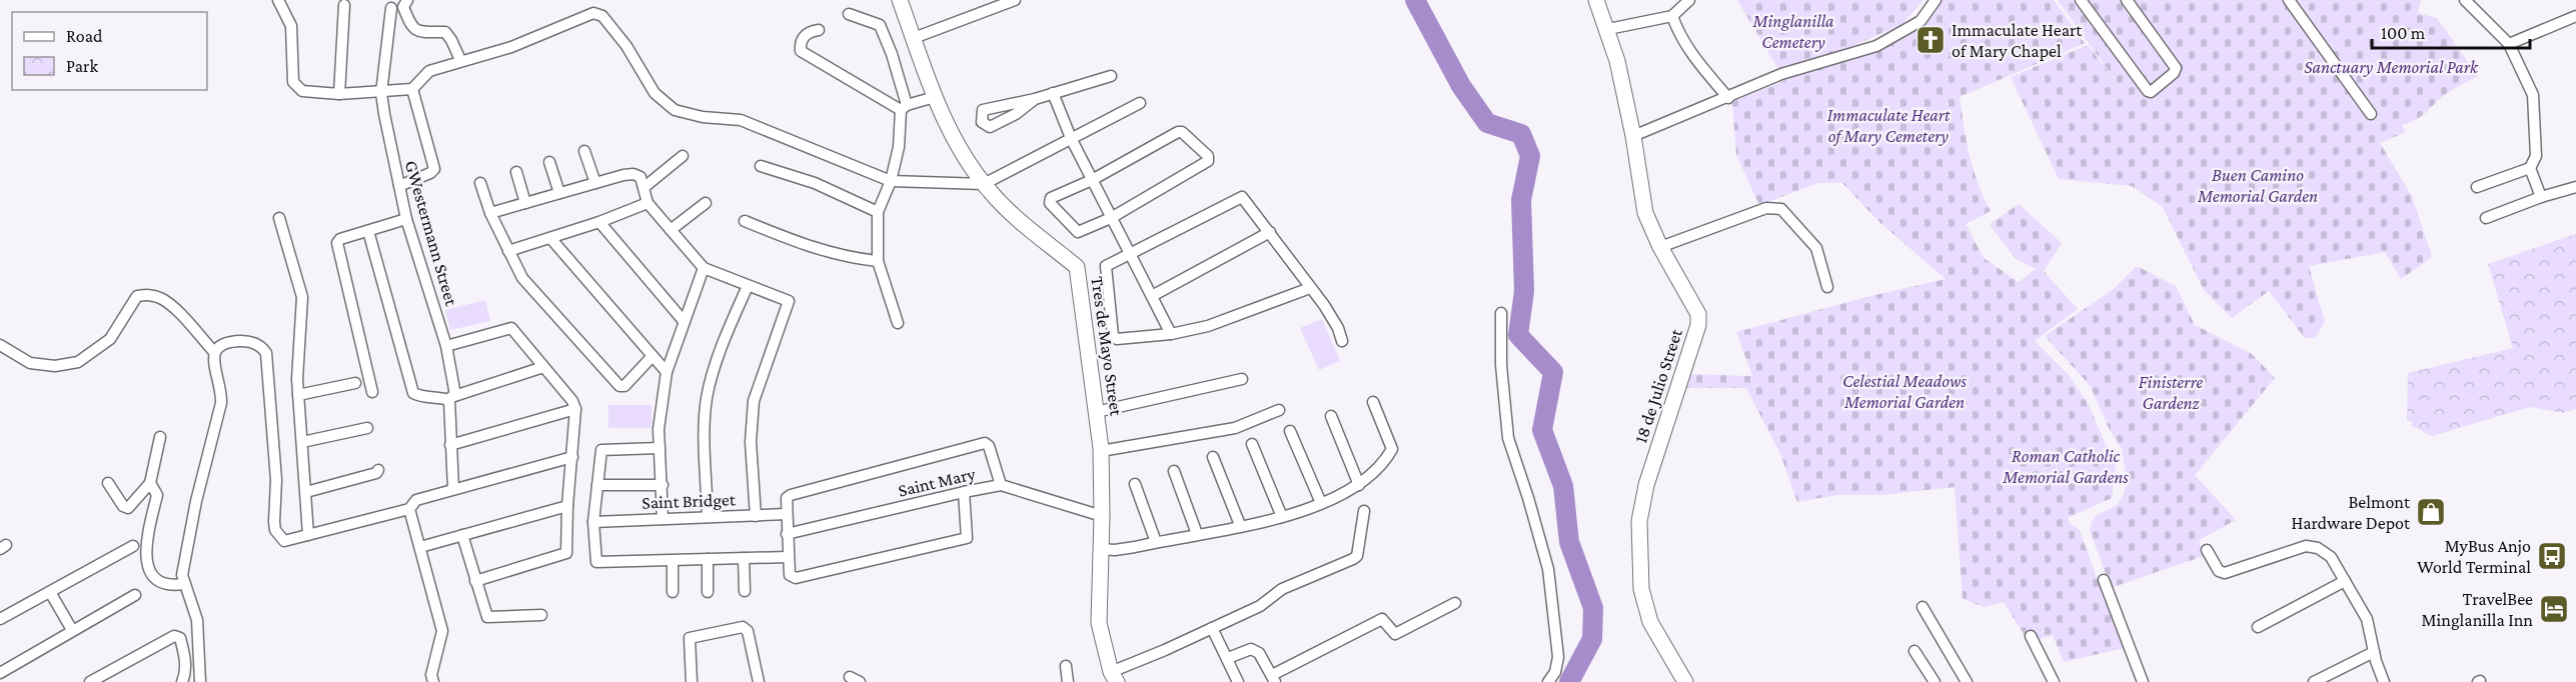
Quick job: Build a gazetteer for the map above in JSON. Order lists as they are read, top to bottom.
{
  "streets": {
    "street": [
      "GWestermann Street",
      "Tres de Mayo Street",
      "18 de Julio Street",
      "Saint Mary",
      "Saint Bridget"
    ]
  },
  "crossings": [
    ["Tres de Mayo Street", "Saint Mary"]
  ],
  "parks": [
    "Minglanilla Cemetery",
    "Sanctuary Memorial Park",
    "Immaculate Heart of Mary Cemetery",
    "Buen Camino Memorial Garden",
    "Celestial Meadows Memorial Garden",
    "Finisterre Gardenz",
    "Roman Catholic Memorial Gardens"
  ],
  "places": {
    "church": ["Immaculate Heart of Mary Chapel"],
    "shop": ["Belmont Hardware Depot"],
    "bus stop": ["MyBus Anjo World Terminal"],
    "hotel": ["TravelBee Minglanilla Inn"]
  },
  "legend": ["Road", "Park"],
  "scale_bar": "100 m"
}
